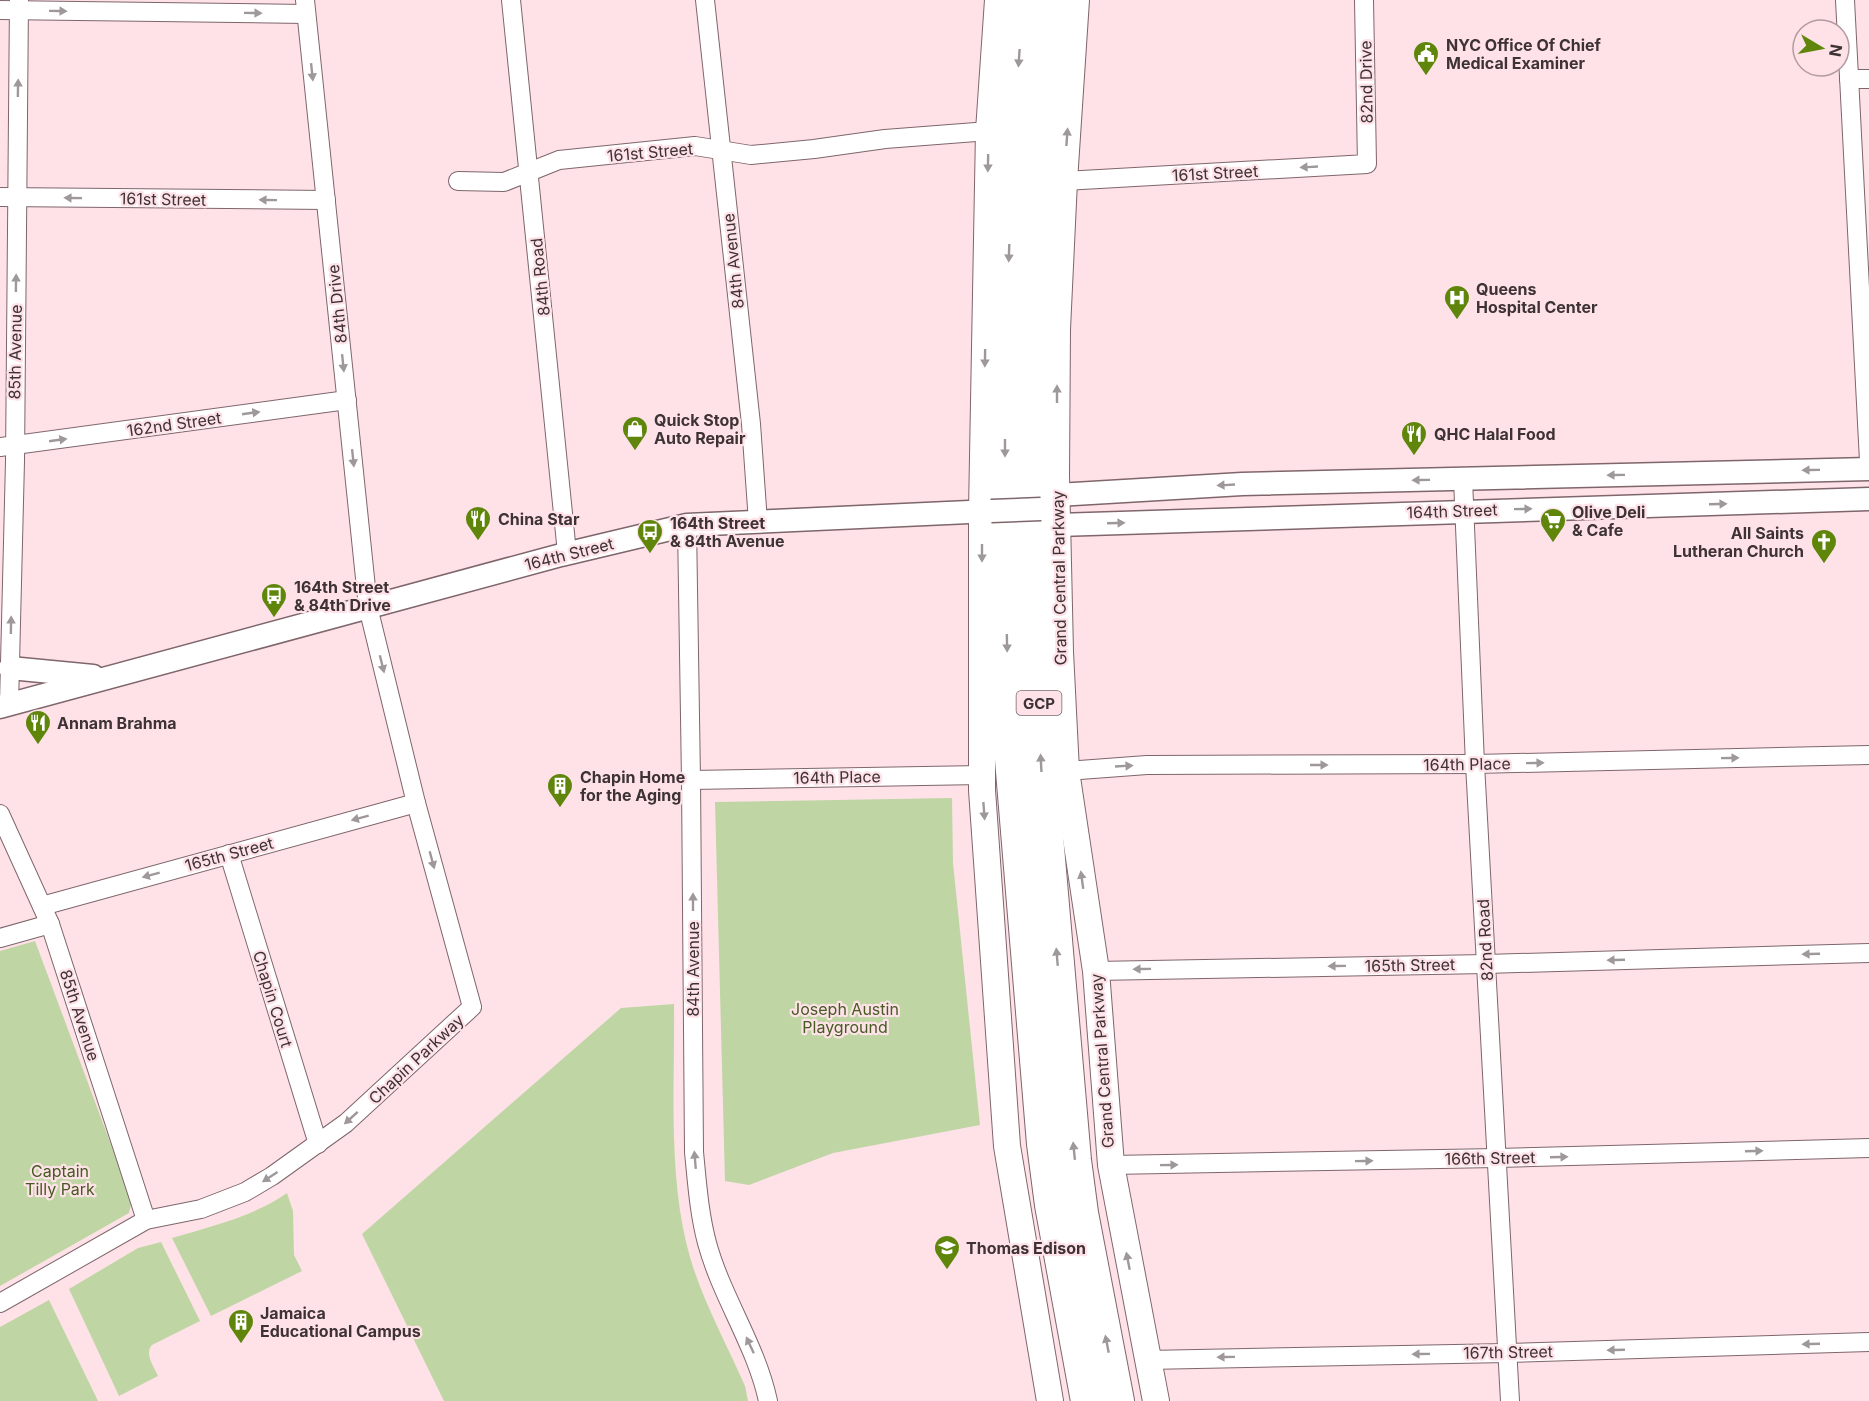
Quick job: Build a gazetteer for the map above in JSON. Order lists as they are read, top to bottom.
{
  "streets": {
    "highway": ["Grand Central Parkway", "GCP"],
    "street": [
      "82nd Drive",
      "161st Street",
      "84th Avenue",
      "84th Road",
      "84th Drive",
      "85th Avenue",
      "162nd Street",
      "164th Street",
      "164th Place",
      "165th Street",
      "82nd Road",
      "Chapin Court",
      "Chapin Parkway",
      "166th Street",
      "167th Street"
    ]
  },
  "crossings": [
    ["82nd Drive", "161st Street"],
    ["161st Street", "84th Avenue"],
    ["161st Street", "84th Road"],
    ["161st Street", "84th Drive"],
    ["161st Street", "85th Avenue"],
    ["161st Street", "Grand Central Parkway"],
    ["84th Avenue", "164th Street"],
    ["84th Avenue", "164th Place"],
    ["84th Road", "164th Street"],
    ["84th Drive", "162nd Street"],
    ["84th Drive", "164th Street"],
    ["84th Drive", "Chapin Parkway"],
    ["85th Avenue", "162nd Street"],
    ["85th Avenue", "164th Street"],
    ["85th Avenue", "165th Street"],
    ["85th Avenue", "Chapin Parkway"],
    ["164th Street", "Grand Central Parkway"],
    ["164th Street", "82nd Road"],
    ["164th Street", "Chapin Parkway"],
    ["Grand Central Parkway", "164th Place"],
    ["Grand Central Parkway", "165th Street"],
    ["Grand Central Parkway", "166th Street"],
    ["Grand Central Parkway", "167th Street"],
    ["164th Place", "82nd Road"],
    ["165th Street", "82nd Road"],
    ["165th Street", "Chapin Court"],
    ["165th Street", "Chapin Parkway"],
    ["82nd Road", "166th Street"],
    ["82nd Road", "167th Street"],
    ["Chapin Court", "Chapin Parkway"]
  ],
  "one_way": [
    "161st Street",
    "84th Avenue",
    "84th Drive",
    "85th Avenue",
    "162nd Street",
    "164th Place",
    "165th Street",
    "Chapin Parkway",
    "166th Street",
    "167th Street"
  ],
  "parks": ["Joseph Austin Playground", "Captain Tilly Park"],
  "places": {
    "public building": ["NYC Office Of Chief Medical Examiner"],
    "hospital": ["Queens Hospital Center"],
    "shop": ["Quick Stop Auto Repair"],
    "restaurant": ["QHC Halal Food", "China Star", "Annam Brahma"],
    "supermarket": ["Olive Deli & Cafe"],
    "bus stop": ["164th Street & 84th Avenue", "164th Street & 84th Drive"],
    "church": ["All Saints Lutheran Church"],
    "building": ["Chapin Home for the Aging", "Jamaica Educational Campus"],
    "school or university": ["Thomas Edison"]
  },
  "north": "right"
}
